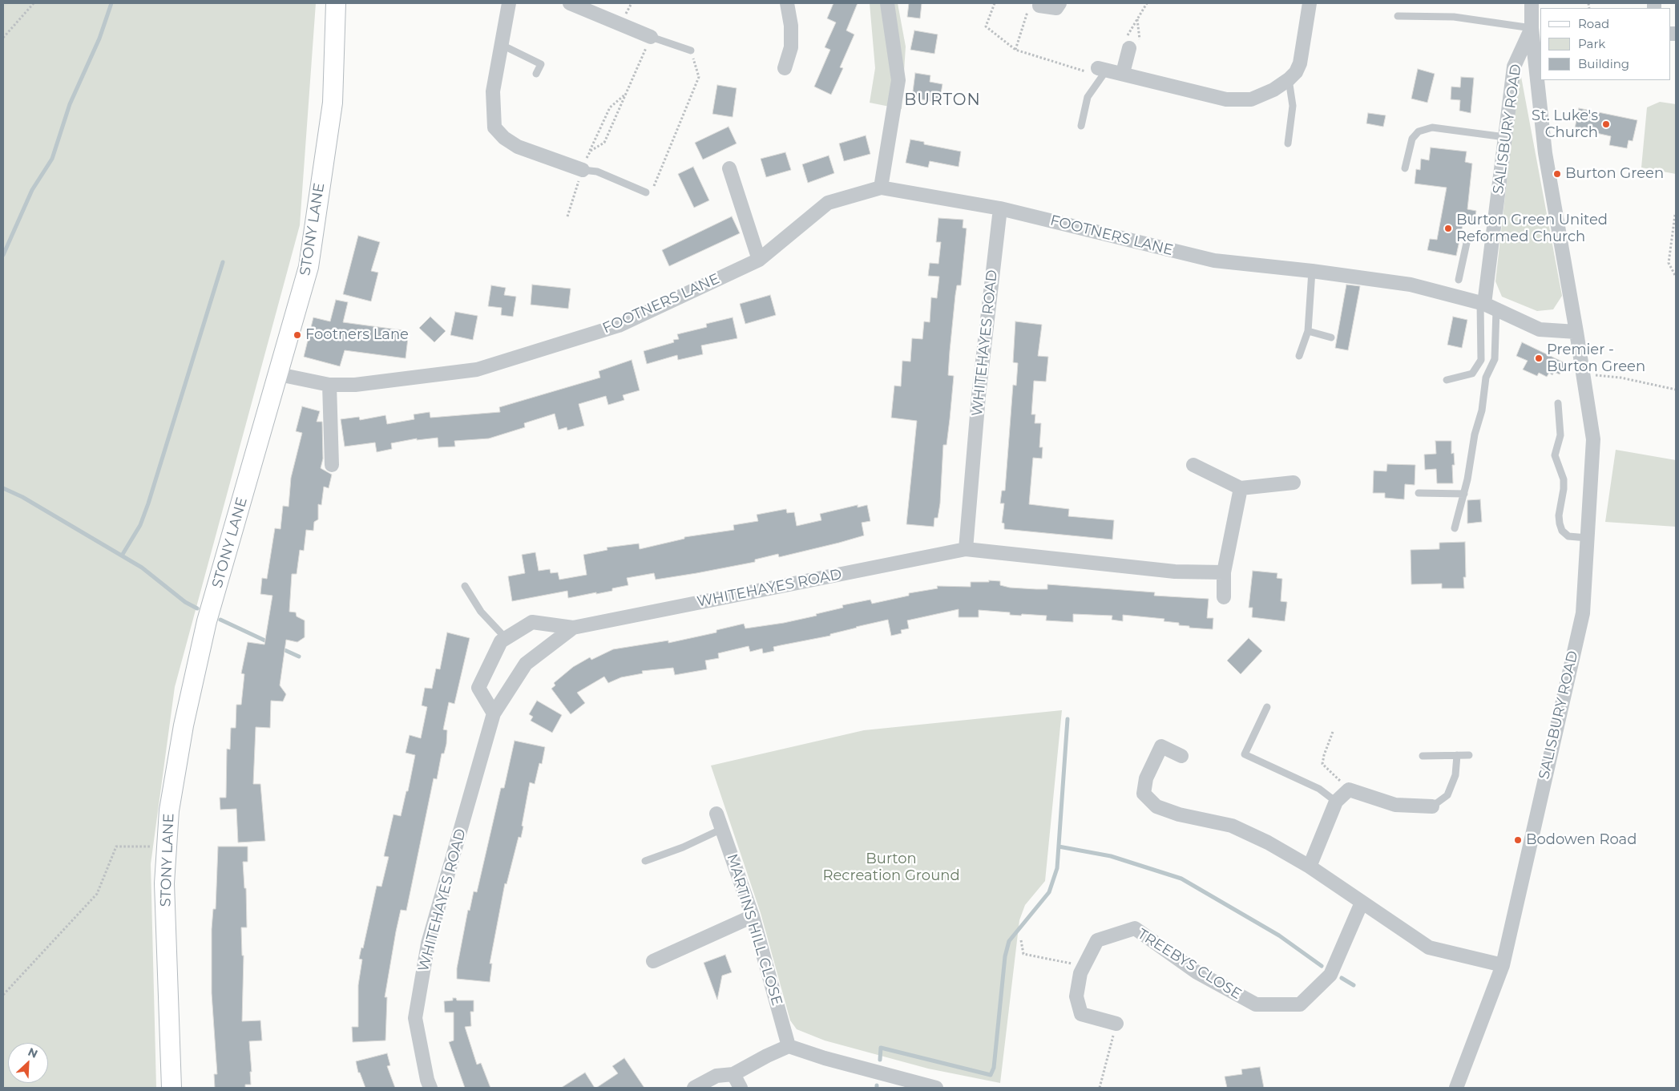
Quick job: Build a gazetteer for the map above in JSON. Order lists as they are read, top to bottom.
{
  "streets": {
    "main road": ["STONY LANE"],
    "street": [
      "SALISBURY ROAD",
      "FOOTNERS LANE",
      "WHITEHAYES ROAD",
      "MARTINS HILL CLOSE",
      "TREEBYS CLOSE"
    ]
  },
  "crossings": [
    ["SALISBURY ROAD", "FOOTNERS LANE"],
    ["STONY LANE", "FOOTNERS LANE"],
    ["FOOTNERS LANE", "WHITEHAYES ROAD"]
  ],
  "districts": ["BURTON"],
  "parks": ["Burton Recreation Ground"],
  "places": [
    "St. Luke's Church",
    "Burton Green",
    "Burton Green United Reformed Church",
    "Footners Lane",
    "Premier - Burton Green",
    "Bodowen Road"
  ],
  "legend": ["Road", "Park", "Building"],
  "north": "top right"
}
